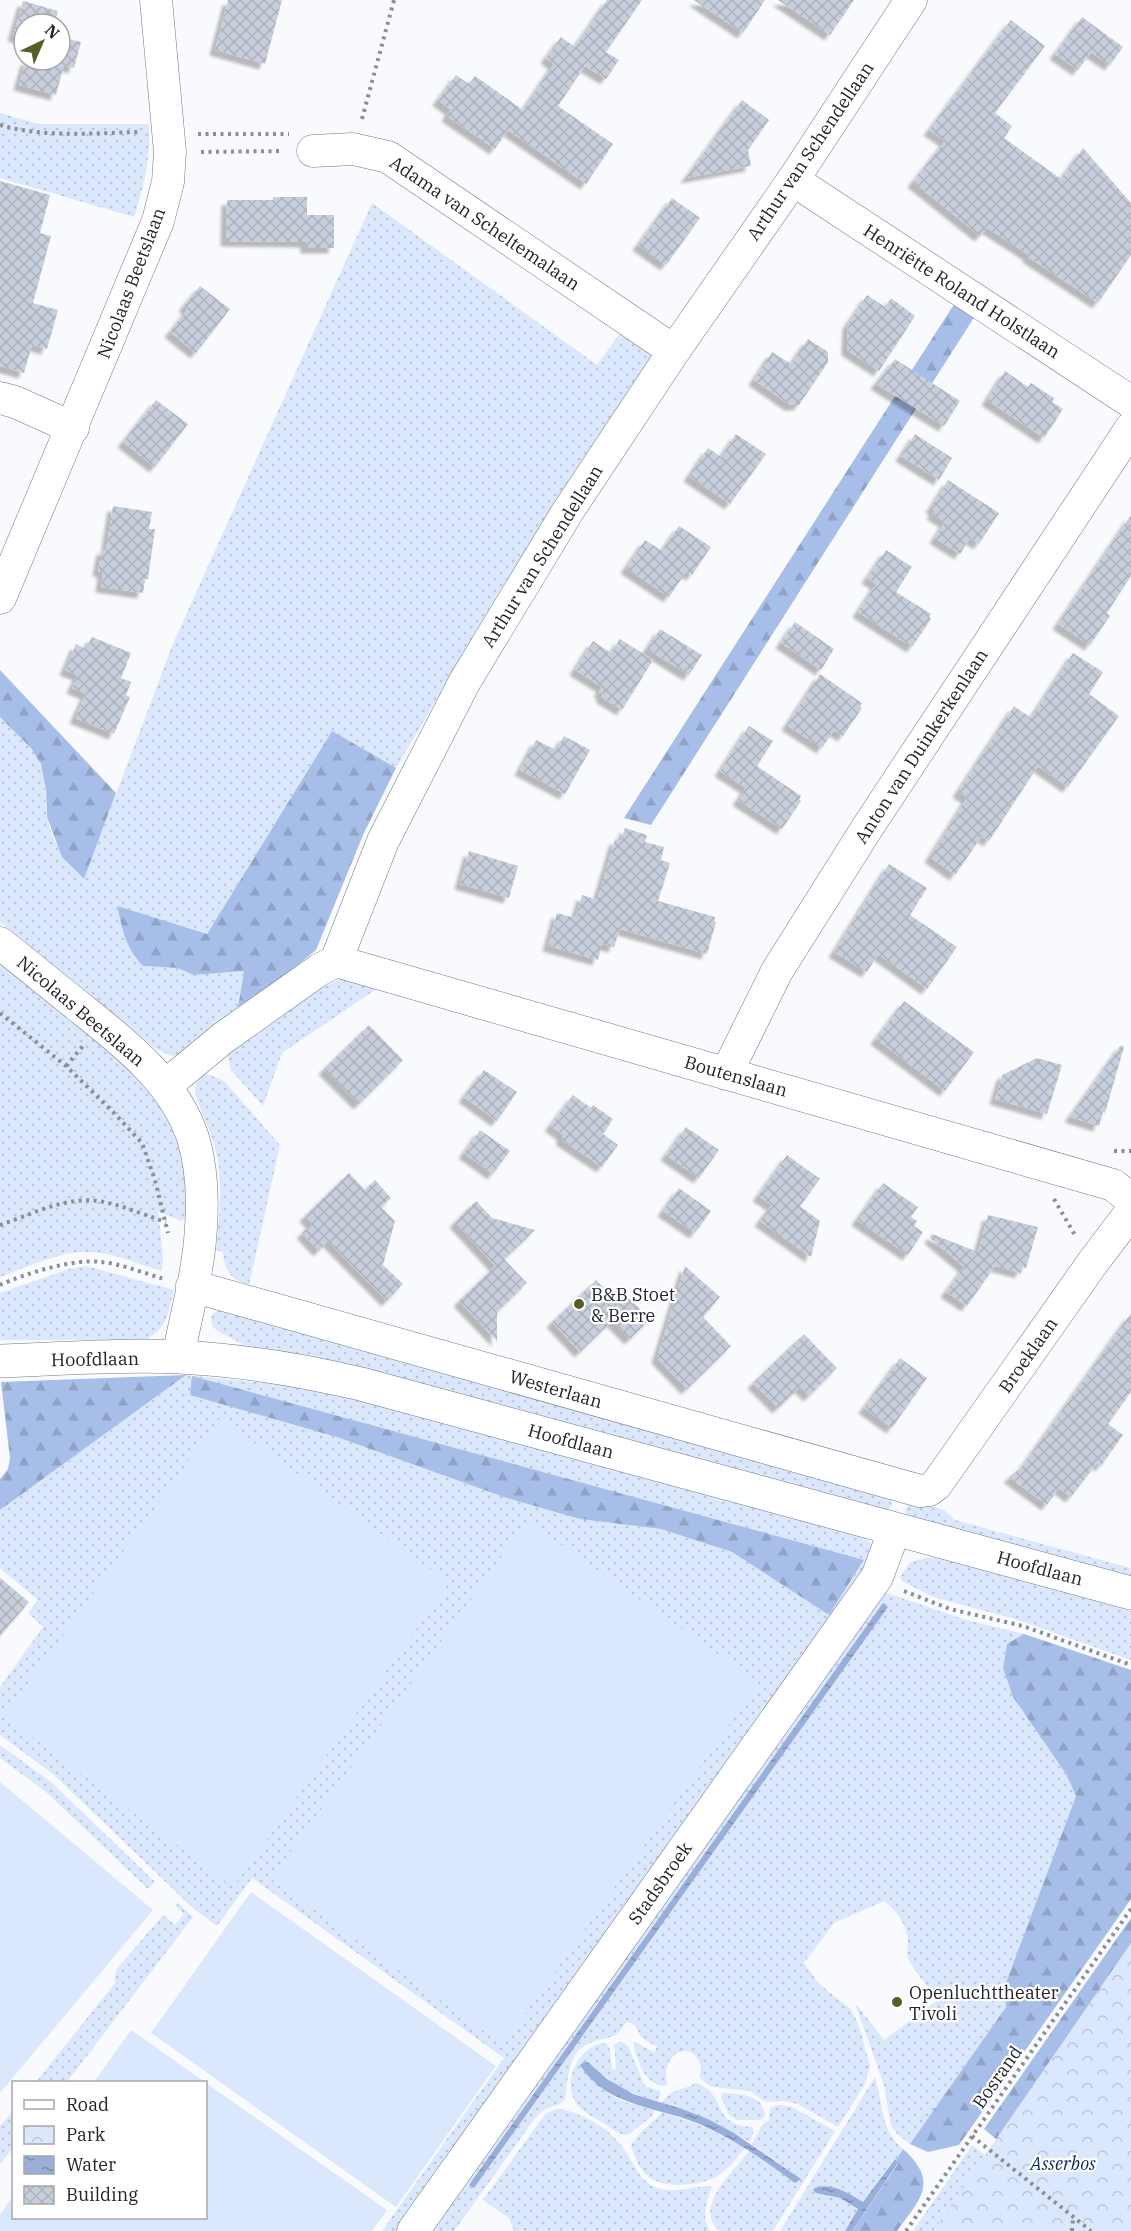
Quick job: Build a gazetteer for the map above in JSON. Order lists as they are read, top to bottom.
{
  "streets": {
    "street": [
      "Arthur van Schendellaan",
      "Adama van Scheltemalaan",
      "Nicolaas Beetslaan",
      "Henriëtte Roland Holstlaan",
      "Anton van Duinkerkenlaan",
      "Boutenslaan",
      "Broeklaan",
      "Hoofdlaan",
      "Westerlaan",
      "Stadsbroek"
    ],
    "path": ["Bosrand"]
  },
  "crossings": [
    ["Arthur van Schendellaan", "Adama van Scheltemalaan"],
    ["Arthur van Schendellaan", "Henriëtte Roland Holstlaan"],
    ["Arthur van Schendellaan", "Boutenslaan"],
    ["Nicolaas Beetslaan", "Hoofdlaan"],
    ["Nicolaas Beetslaan", "Westerlaan"],
    ["Anton van Duinkerkenlaan", "Boutenslaan"],
    ["Broeklaan", "Westerlaan"],
    ["Hoofdlaan", "Stadsbroek"]
  ],
  "parks": ["Asserbos"],
  "places": ["B&B Stoet & Berre", "Openluchttheater Tivoli"],
  "legend": [
    "Road",
    "Park",
    "Water",
    "Building"
  ],
  "north": "top right"
}
